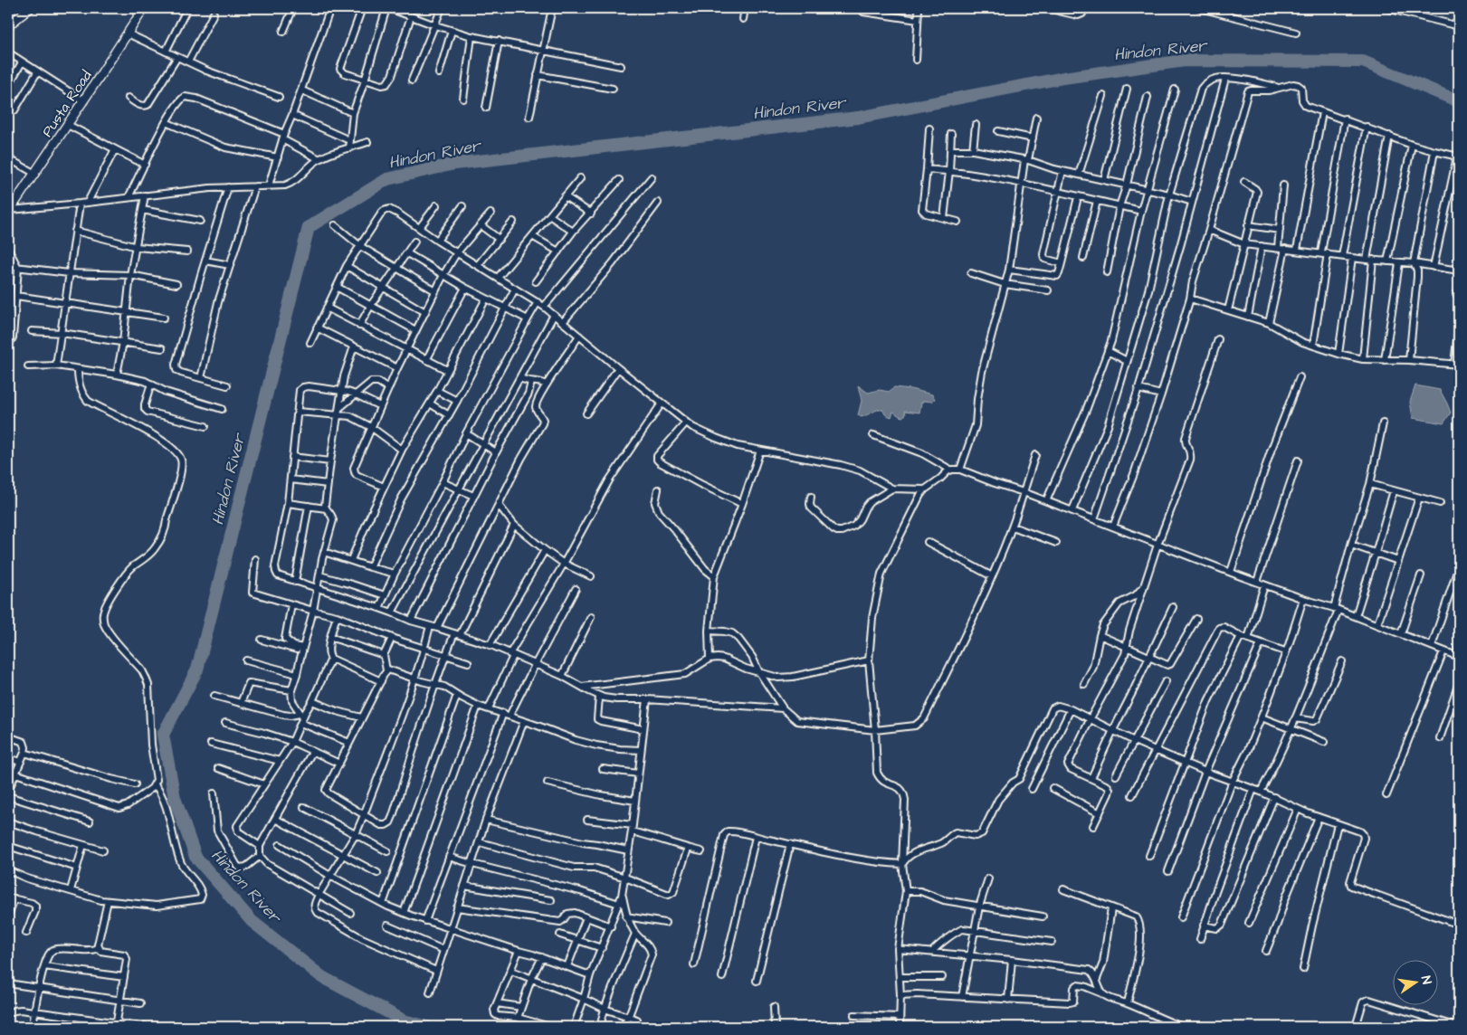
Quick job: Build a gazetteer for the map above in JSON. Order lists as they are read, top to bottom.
{
  "streets": {
    "street": ["Pusta Road"]
  },
  "water": ["Hindon River"],
  "north": "right"
}
